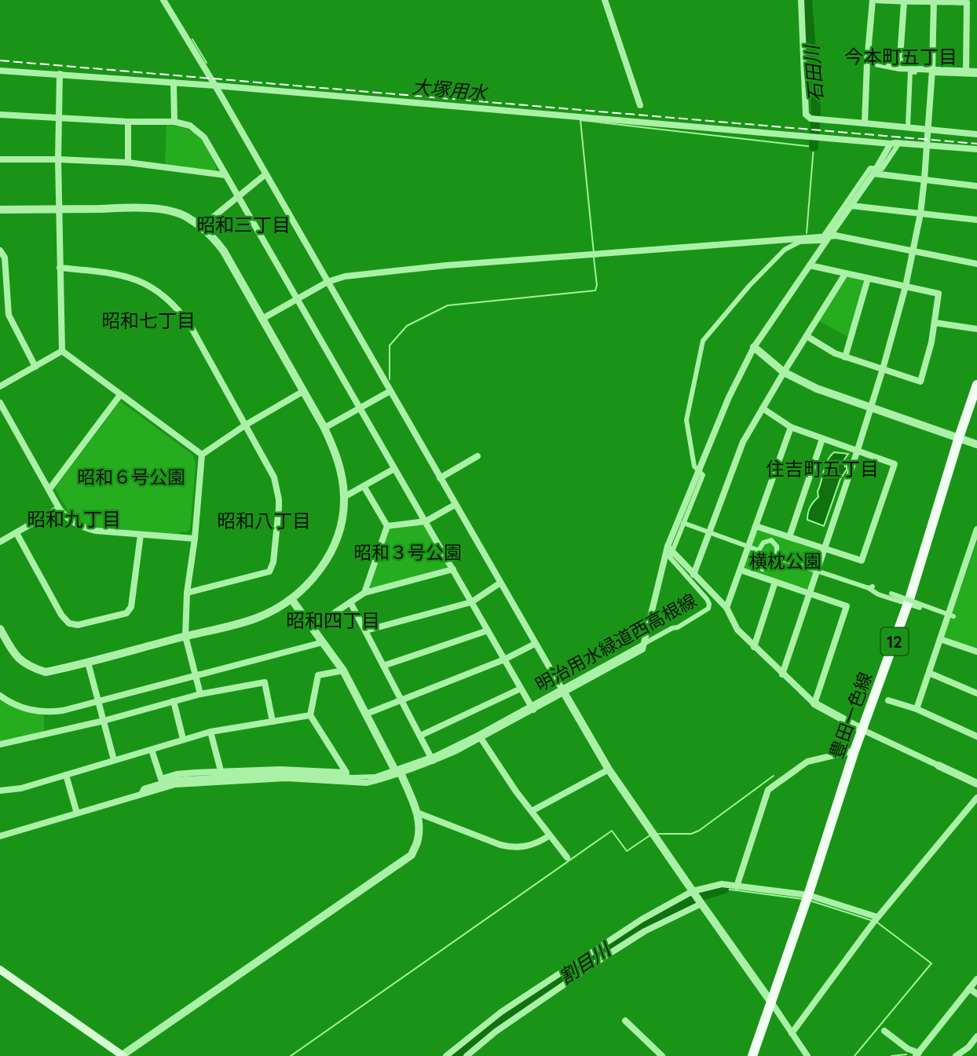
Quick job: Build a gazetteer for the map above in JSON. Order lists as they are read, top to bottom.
{
  "streets": {
    "main road": ["12", "豊田一色線"],
    "street": ["明治用水緑道西高根線"]
  },
  "districts": [
    "今本町五丁目",
    "昭和三丁目",
    "昭和七丁目",
    "住吉町五丁目",
    "昭和九丁目",
    "昭和八丁目",
    "昭和四丁目"
  ],
  "water": ["石田川", "大塚用水", "割目川"],
  "parks": ["昭和６号公園", "昭和３号公園", "横枕公園"]
}
